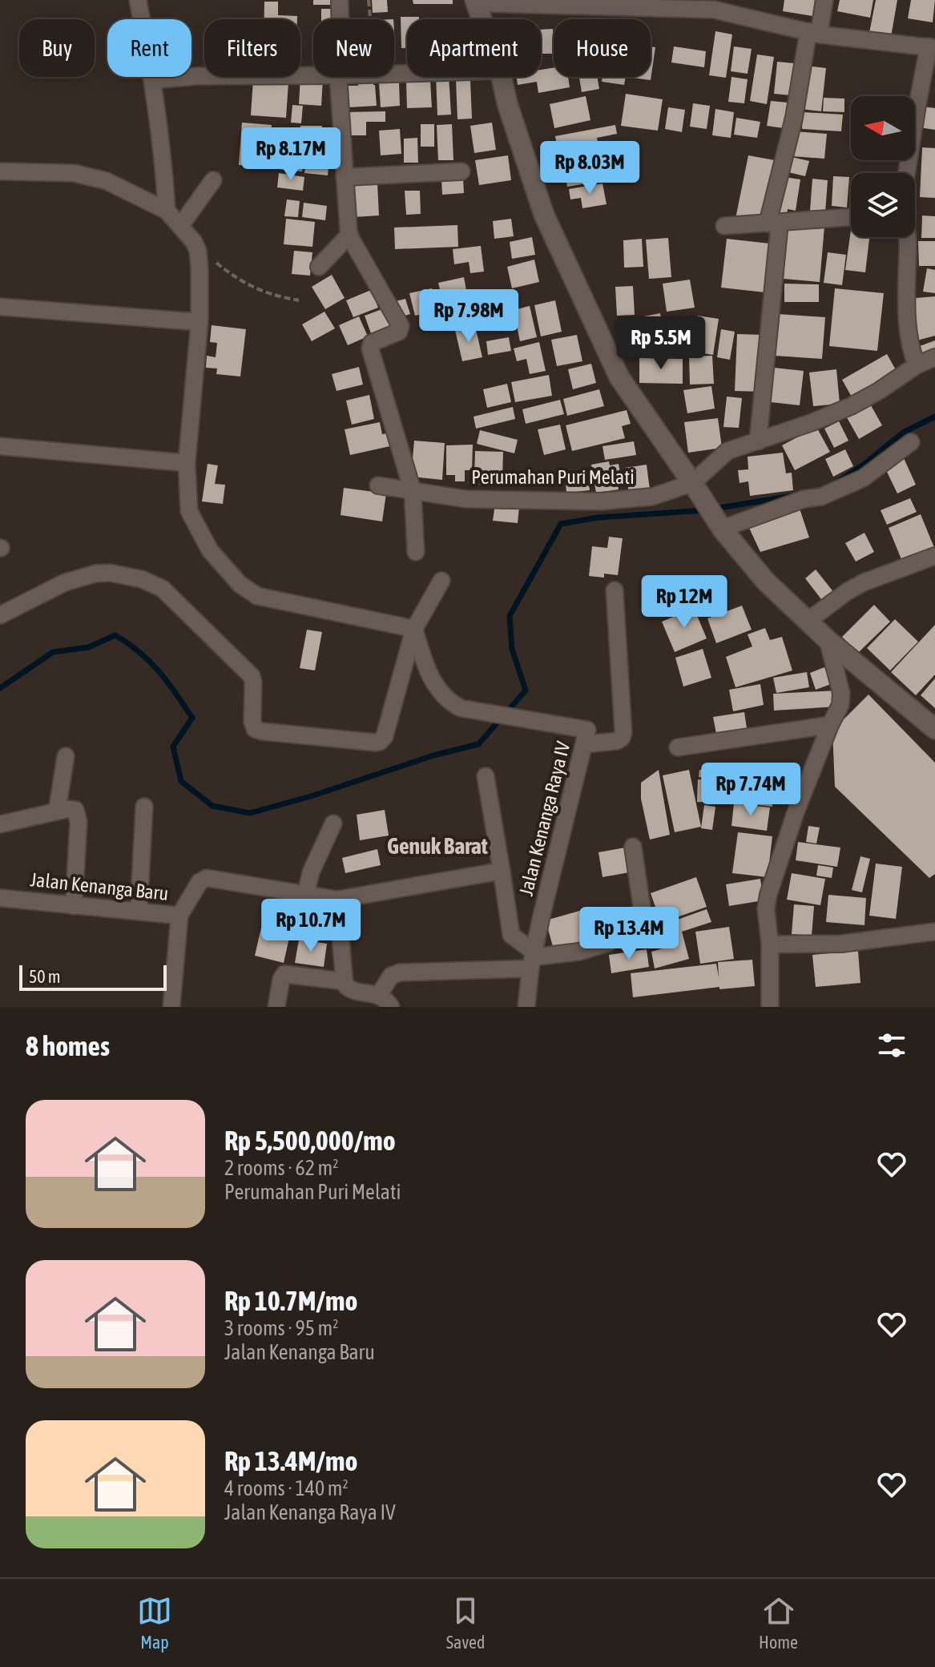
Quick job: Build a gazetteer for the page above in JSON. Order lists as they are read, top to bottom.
{
  "streets": {
    "street": ["Perumahan Puri Melati", "Jalan Kenanga Raya IV", "Jalan Kenanga Baru"]
  },
  "districts": ["Genuk Barat"],
  "scale_bar": "50 m",
  "north": "left",
  "page": {
    "chip": [
      "Buy",
      "Rent",
      "Filters",
      "New",
      "Apartment",
      "House"
    ],
    "price": [
      "Rp 8.17M",
      "Rp 8.03M",
      "Rp 7.98M",
      "Rp 5.5M",
      "Rp 12M",
      "Rp 7.74M",
      "Rp 10.7M",
      "Rp 13.4M"
    ],
    "scale": "50 m",
    "heading": "8 homes",
    "list": [
      {
        "name": "Rp 5,500,000/mo",
        "note": "2 rooms · 62 m² · Perumahan Puri Melati"
      },
      {
        "name": "Rp 10.7M/mo",
        "note": "3 rooms · 95 m² · Jalan Kenanga Baru"
      },
      {
        "name": "Rp 13.4M/mo",
        "note": "4 rooms · 140 m² · Jalan Kenanga Raya IV"
      }
    ],
    "tabs": ["Map", "Saved", "Home"]
  }
}
